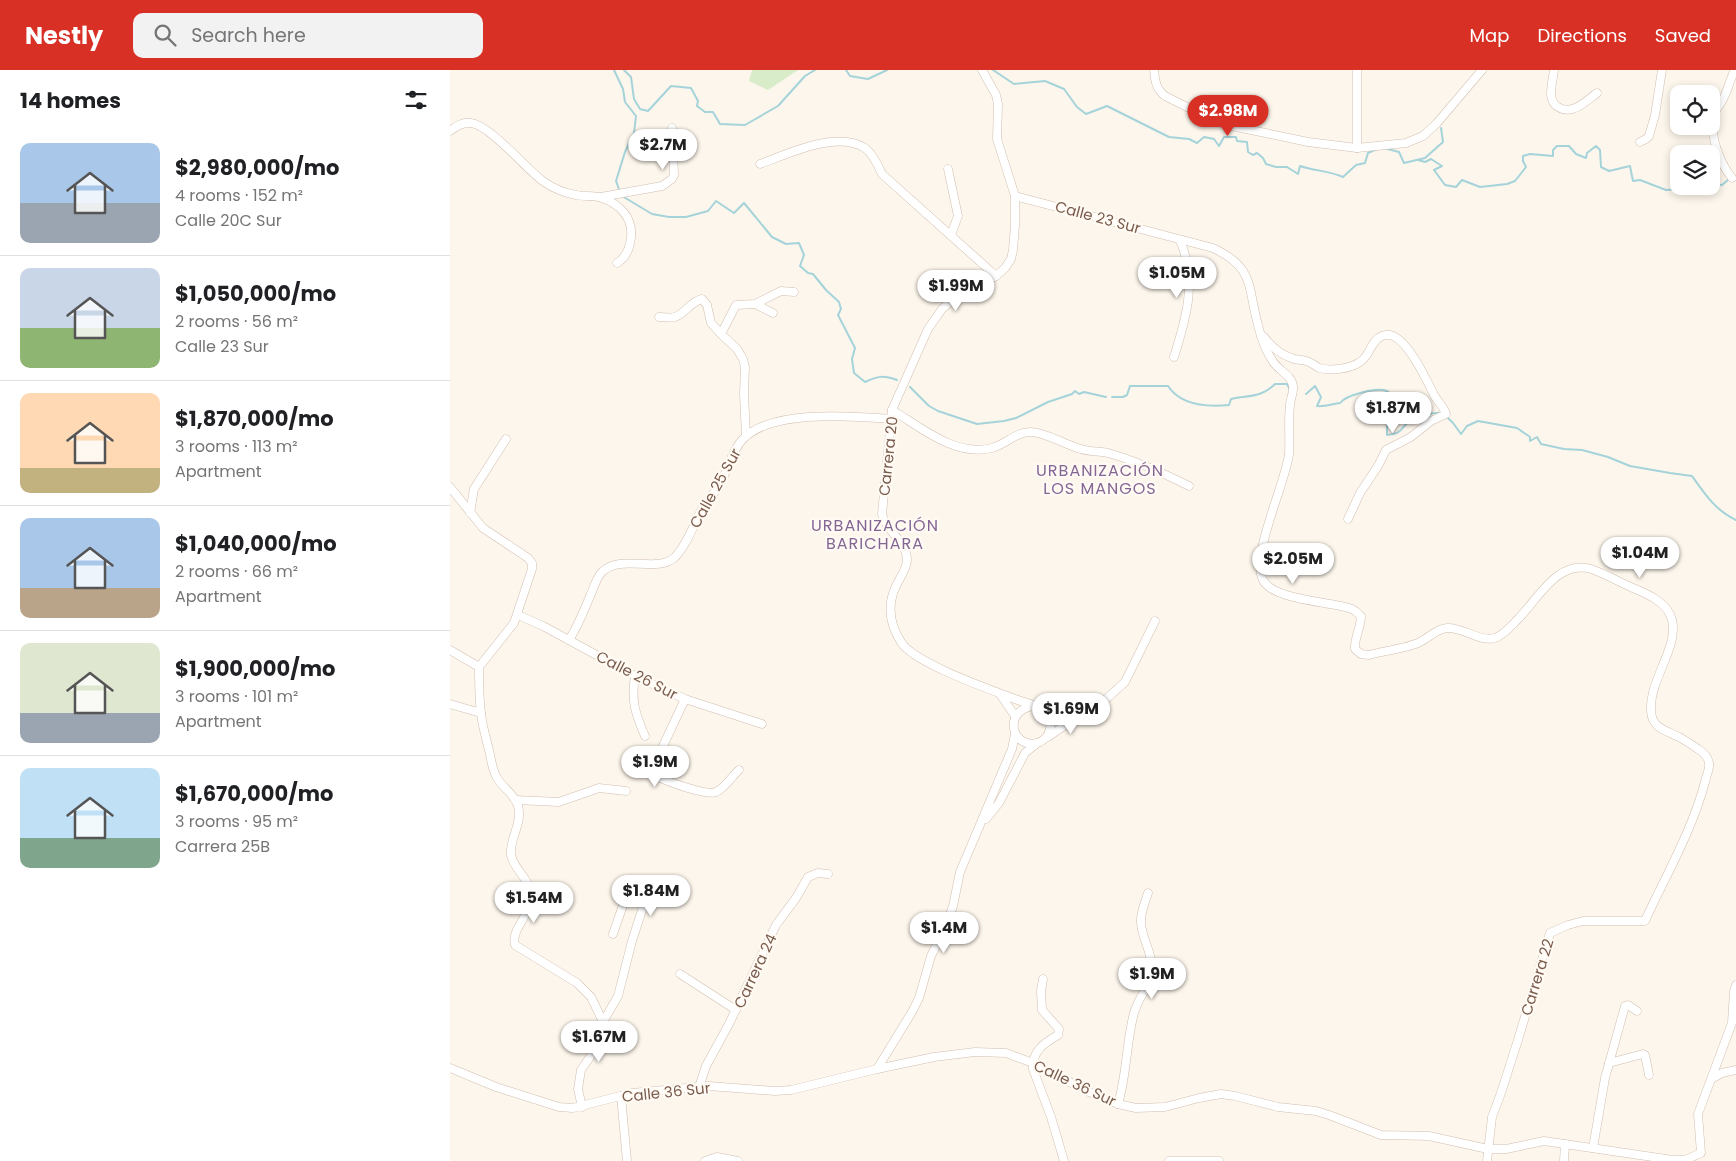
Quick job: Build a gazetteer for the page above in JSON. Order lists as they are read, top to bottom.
{
  "streets": {
    "street": [
      "Calle 23 Sur",
      "Carrera 20",
      "Calle 25 Sur",
      "Calle 26 Sur",
      "Carrera 24",
      "Carrera 22",
      "Calle 36 Sur"
    ]
  },
  "crossings": [
    ["Calle 23 Sur", "Carrera 20"],
    ["Calle 23 Sur", "Carrera 22"],
    ["Carrera 20", "Calle 25 Sur"],
    ["Calle 25 Sur", "Calle 26 Sur"],
    ["Carrera 24", "Calle 36 Sur"],
    ["Carrera 22", "Calle 36 Sur"]
  ],
  "districts": ["URBANIZACIÓN LOS MANGOS", "URBANIZACIÓN BARICHARA"],
  "page": {
    "header": "Nestly",
    "search": "Search here",
    "nav": ["Map", "Directions", "Saved"],
    "heading": "14 homes",
    "price": [
      "$2.98M",
      "$2.7M",
      "$1.05M",
      "$1.99M",
      "$1.87M",
      "$1.04M",
      "$2.05M",
      "$1.69M",
      "$1.9M",
      "$1.84M",
      "$1.54M",
      "$1.4M",
      "$1.9M",
      "$1.67M"
    ],
    "list": [
      {
        "name": "$2,980,000/mo",
        "note": "4 rooms · 152 m² · Calle 20C Sur"
      },
      {
        "name": "$1,050,000/mo",
        "note": "2 rooms · 56 m² · Calle 23 Sur"
      },
      {
        "name": "$1,870,000/mo",
        "note": "3 rooms · 113 m² · Apartment"
      },
      {
        "name": "$1,040,000/mo",
        "note": "2 rooms · 66 m² · Apartment"
      },
      {
        "name": "$1,900,000/mo",
        "note": "3 rooms · 101 m² · Apartment"
      },
      {
        "name": "$1,670,000/mo",
        "note": "3 rooms · 95 m² · Carrera 25B"
      }
    ]
  }
}
